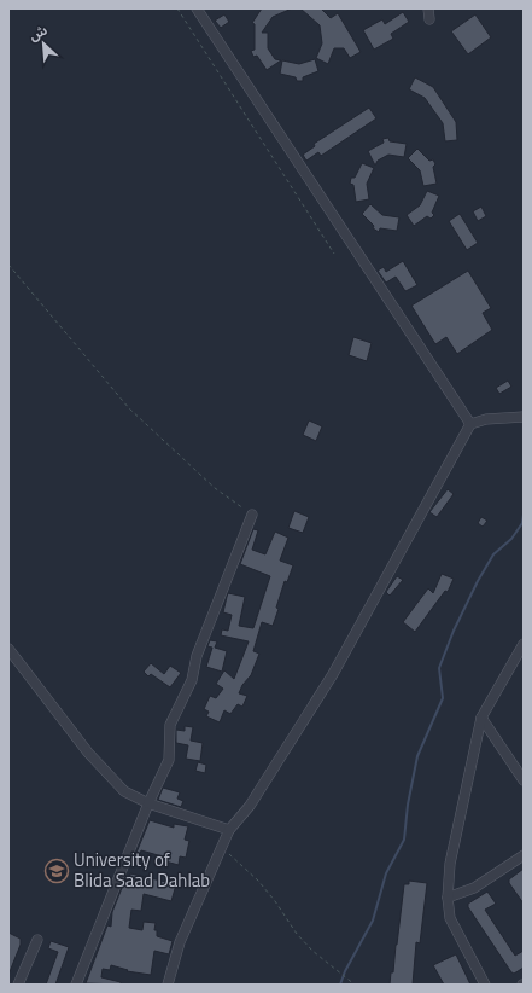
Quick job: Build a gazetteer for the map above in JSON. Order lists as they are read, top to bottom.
{
  "places": {
    "school or university": ["University of Blida Saad Dahlab"]
  },
  "north": "top left"
}
